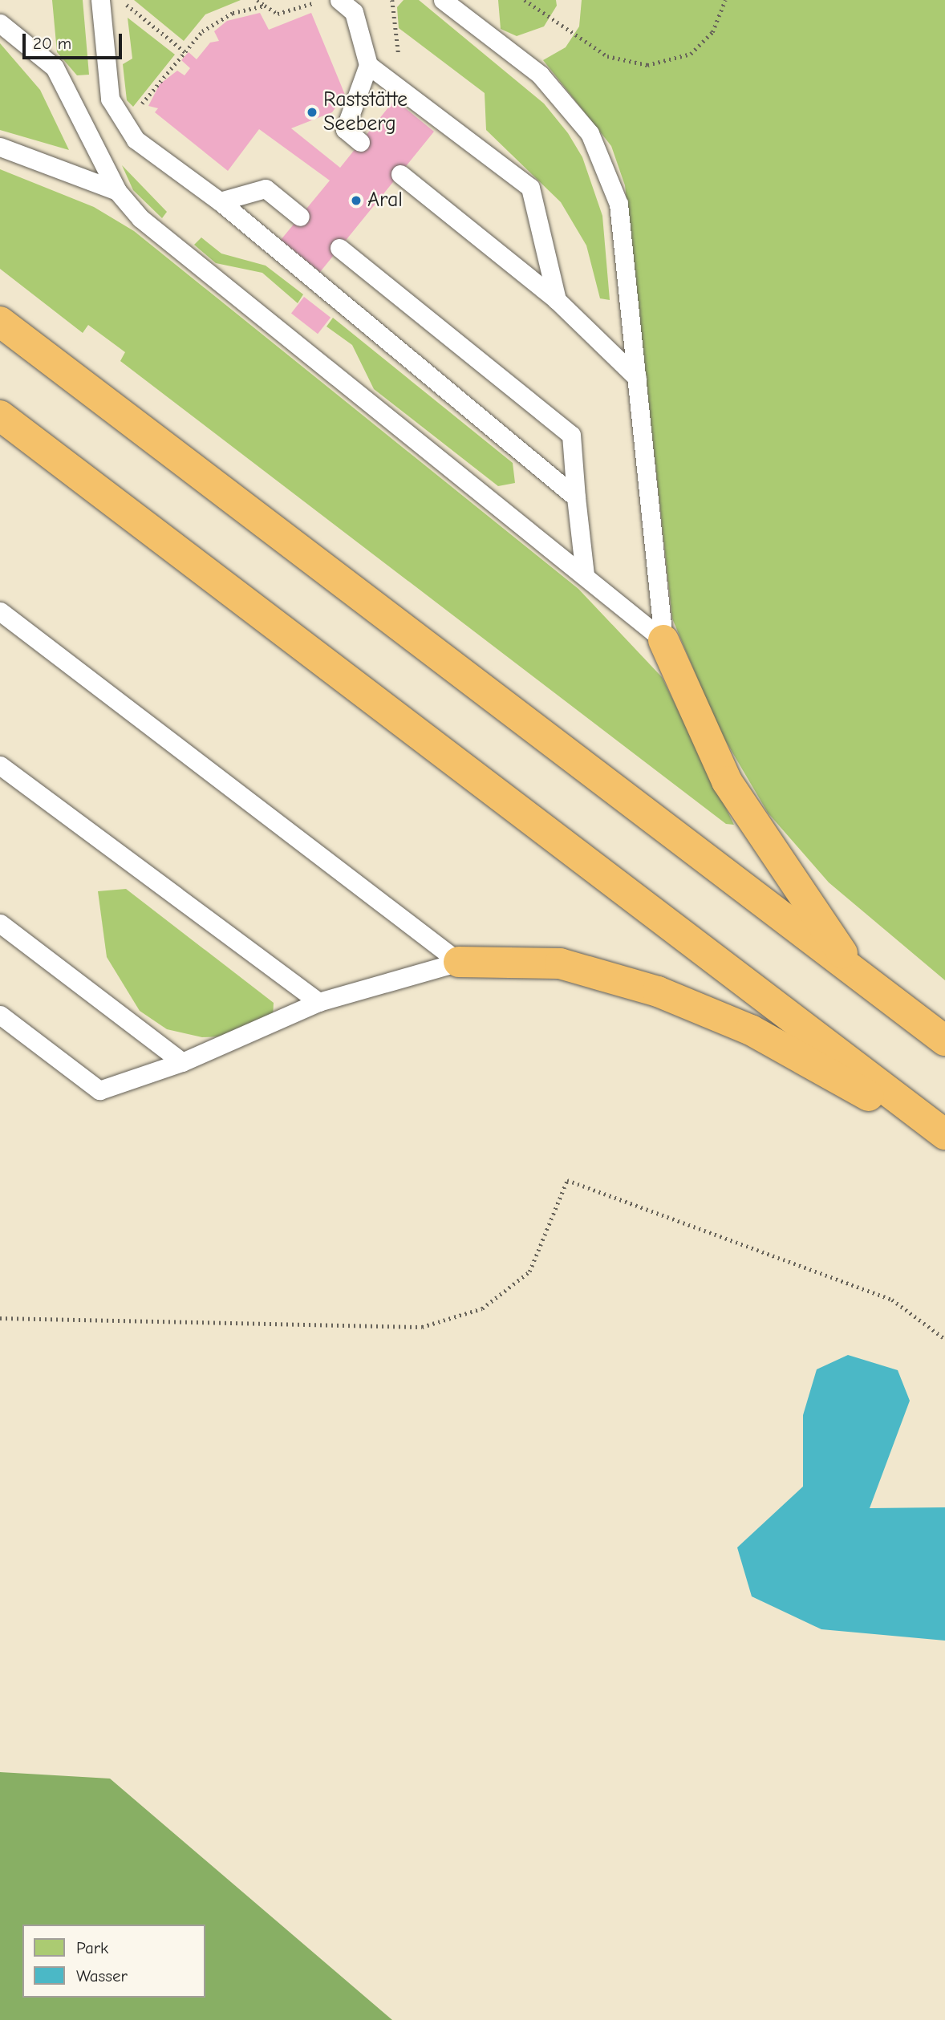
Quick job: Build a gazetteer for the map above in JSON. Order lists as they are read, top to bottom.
{
  "places": ["Raststätte Seeberg", "Aral"],
  "legend": ["Park", "Wasser"],
  "scale_bar": "20 m"
}
